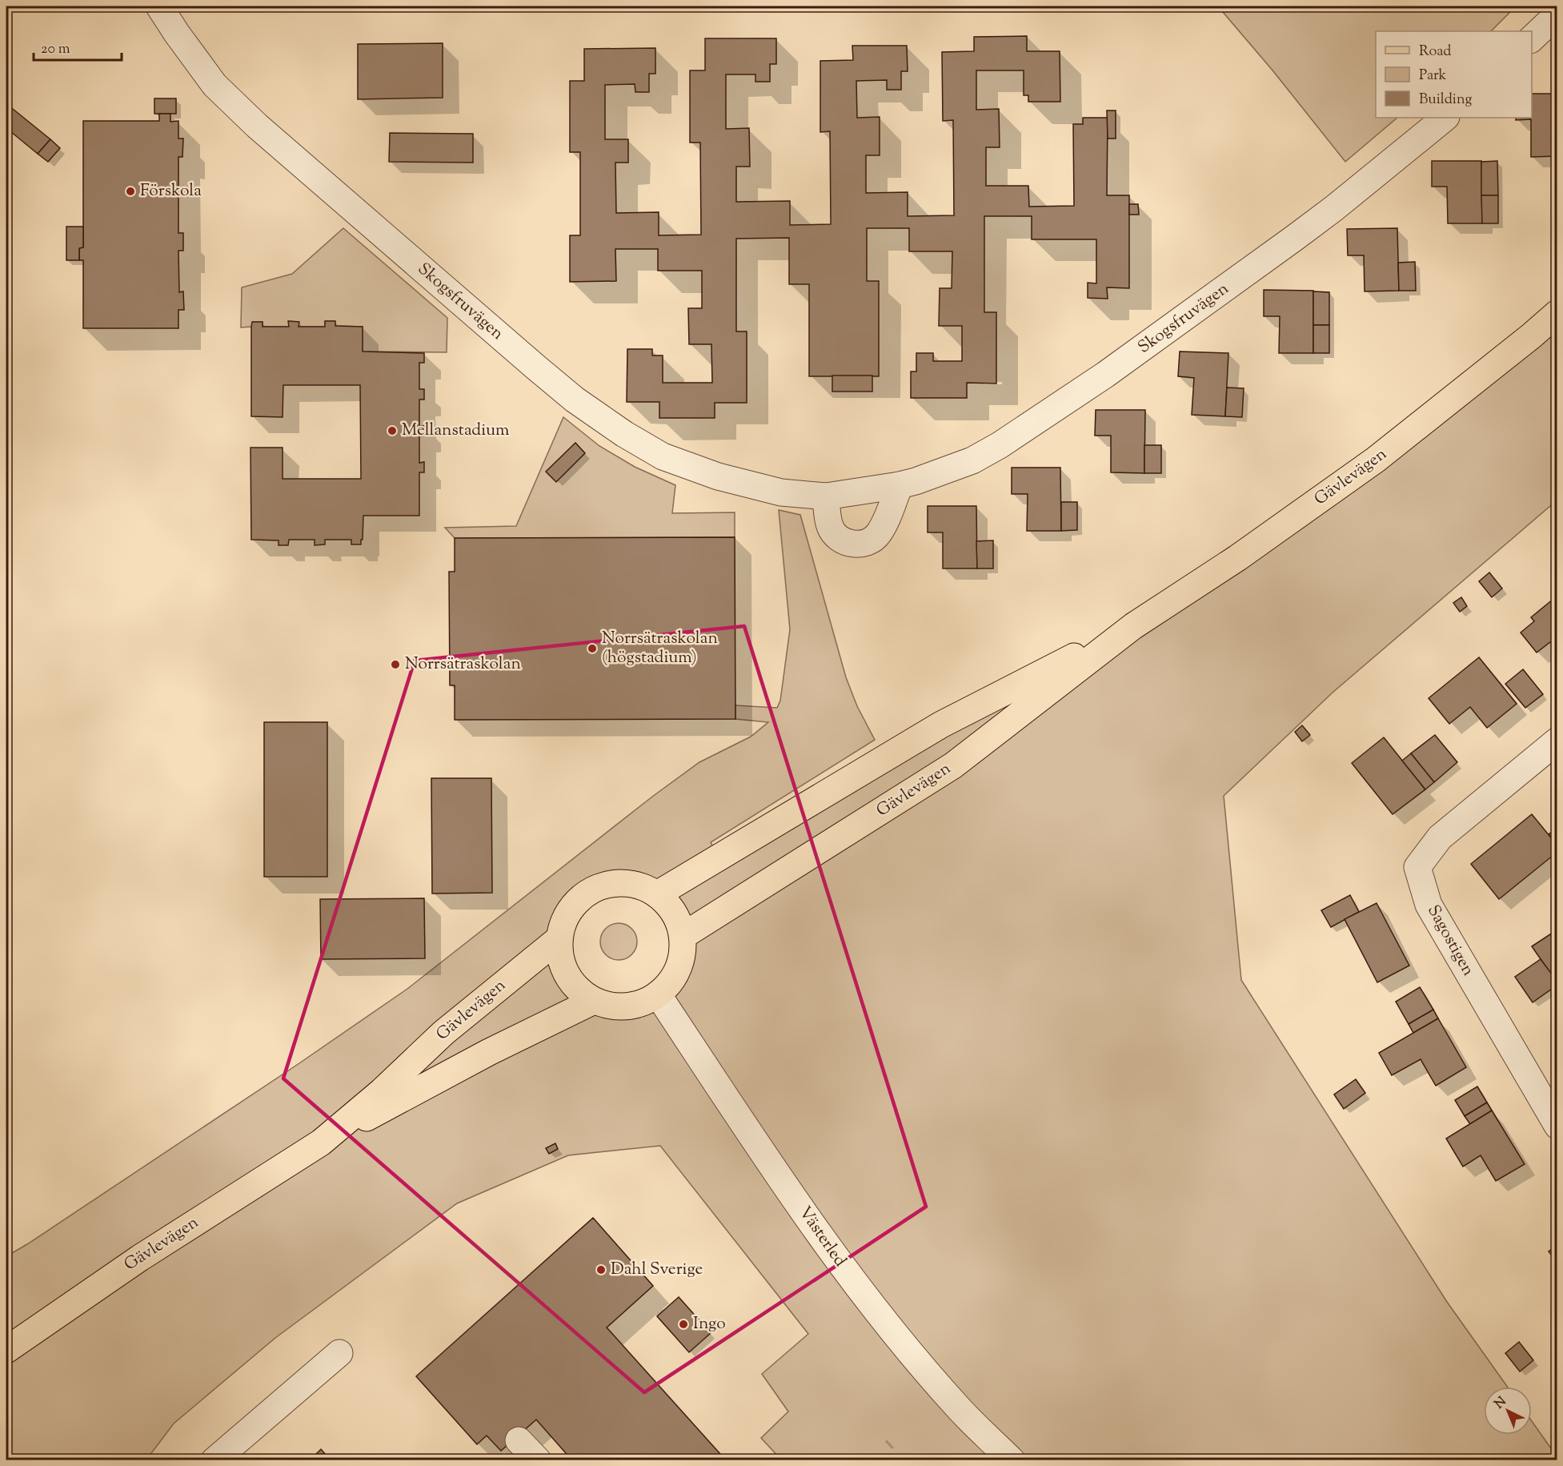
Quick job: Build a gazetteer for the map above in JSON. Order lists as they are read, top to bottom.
{
  "streets": {
    "main road": ["Gävlevägen"],
    "street": ["Skogsfruvägen", "Sagostigen", "Västerled"]
  },
  "crossings": [
    ["Gävlevägen", "Västerled"]
  ],
  "places": [
    "Förskola",
    "Mellanstadium",
    "Norrsätraskolan (högstadium)",
    "Norrsätraskolan",
    "Dahl Sverige",
    "Ingo"
  ],
  "legend": ["Road", "Park", "Building"],
  "scale_bar": "20 m",
  "north": "top left"
}
